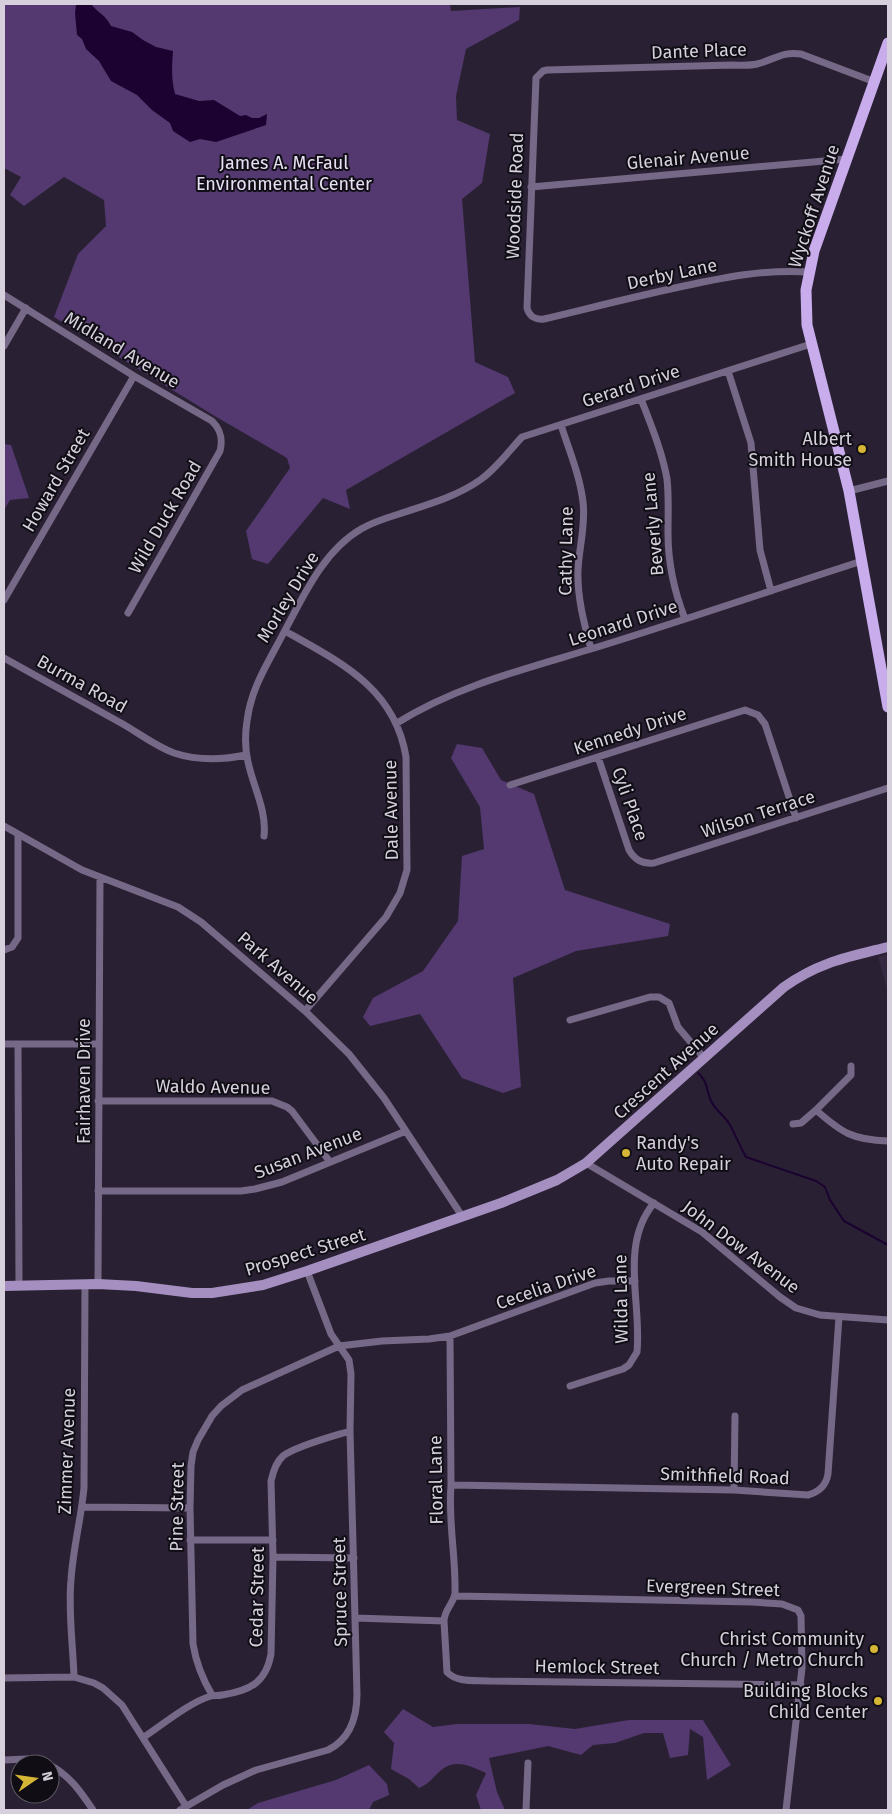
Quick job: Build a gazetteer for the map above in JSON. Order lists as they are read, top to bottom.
{
  "streets": {
    "main road": ["Wyckoff Avenue", "Crescent Avenue", "Prospect Street"],
    "street": [
      "Dante Place",
      "Glenair Avenue",
      "Woodside Road",
      "Derby Lane",
      "Midland Avenue",
      "Gerard Drive",
      "Howard Street",
      "Wild Duck Road",
      "Beverly Lane",
      "Cathy Lane",
      "Morley Drive",
      "Leonard Drive",
      "Burma Road",
      "Kennedy Drive",
      "Cyli Place",
      "Dale Avenue",
      "Wilson Terrace",
      "Park Avenue",
      "Fairhaven Drive",
      "Waldo Avenue",
      "Susan Avenue",
      "John Dow Avenue",
      "Cecelia Drive",
      "Wilda Lane",
      "Zimmer Avenue",
      "Smithfield Road",
      "Floral Lane",
      "Pine Street",
      "Evergreen Street",
      "Spruce Street",
      "Cedar Street",
      "Hemlock Street"
    ]
  },
  "crossings": [
    ["Dante Place", "Woodside Road"],
    ["Dante Place", "Wyckoff Avenue"],
    ["Glenair Avenue", "Woodside Road"],
    ["Glenair Avenue", "Wyckoff Avenue"],
    ["Woodside Road", "Derby Lane"],
    ["Wyckoff Avenue", "Derby Lane"],
    ["Wyckoff Avenue", "Gerard Drive"],
    ["Wyckoff Avenue", "Leonard Drive"],
    ["Midland Avenue", "Howard Street"],
    ["Midland Avenue", "Wild Duck Road"],
    ["Gerard Drive", "Beverly Lane"],
    ["Gerard Drive", "Cathy Lane"],
    ["Gerard Drive", "Morley Drive"],
    ["Beverly Lane", "Leonard Drive"],
    ["Cathy Lane", "Leonard Drive"],
    ["Morley Drive", "Burma Road"],
    ["Morley Drive", "Dale Avenue"],
    ["Leonard Drive", "Dale Avenue"],
    ["Kennedy Drive", "Cyli Place"],
    ["Kennedy Drive", "Wilson Terrace"],
    ["Cyli Place", "Wilson Terrace"],
    ["Dale Avenue", "Park Avenue"],
    ["Park Avenue", "Crescent Avenue"],
    ["Park Avenue", "Fairhaven Drive"],
    ["Park Avenue", "Susan Avenue"],
    ["Park Avenue", "Prospect Street"],
    ["Crescent Avenue", "John Dow Avenue"],
    ["Crescent Avenue", "Prospect Street"],
    ["Fairhaven Drive", "Waldo Avenue"],
    ["Fairhaven Drive", "Susan Avenue"],
    ["Fairhaven Drive", "Prospect Street"],
    ["Waldo Avenue", "Susan Avenue"],
    ["John Dow Avenue", "Wilda Lane"],
    ["John Dow Avenue", "Smithfield Road"],
    ["Prospect Street", "Zimmer Avenue"],
    ["Prospect Street", "Spruce Street"],
    ["Cecelia Drive", "Wilda Lane"],
    ["Cecelia Drive", "Pine Street"],
    ["Smithfield Road", "Floral Lane"],
    ["Floral Lane", "Pine Street"],
    ["Floral Lane", "Evergreen Street"],
    ["Floral Lane", "Hemlock Street"],
    ["Pine Street", "Spruce Street"],
    ["Pine Street", "Cedar Street"],
    ["Evergreen Street", "Hemlock Street"],
    ["Spruce Street", "Cedar Street"]
  ],
  "parks": ["James A. McFaul Environmental Center"],
  "places": [
    "Albert Smith House",
    "Randy's Auto Repair",
    "Christ Community Church / Metro Church",
    "Building Blocks Child Center"
  ],
  "north": "right"
}
